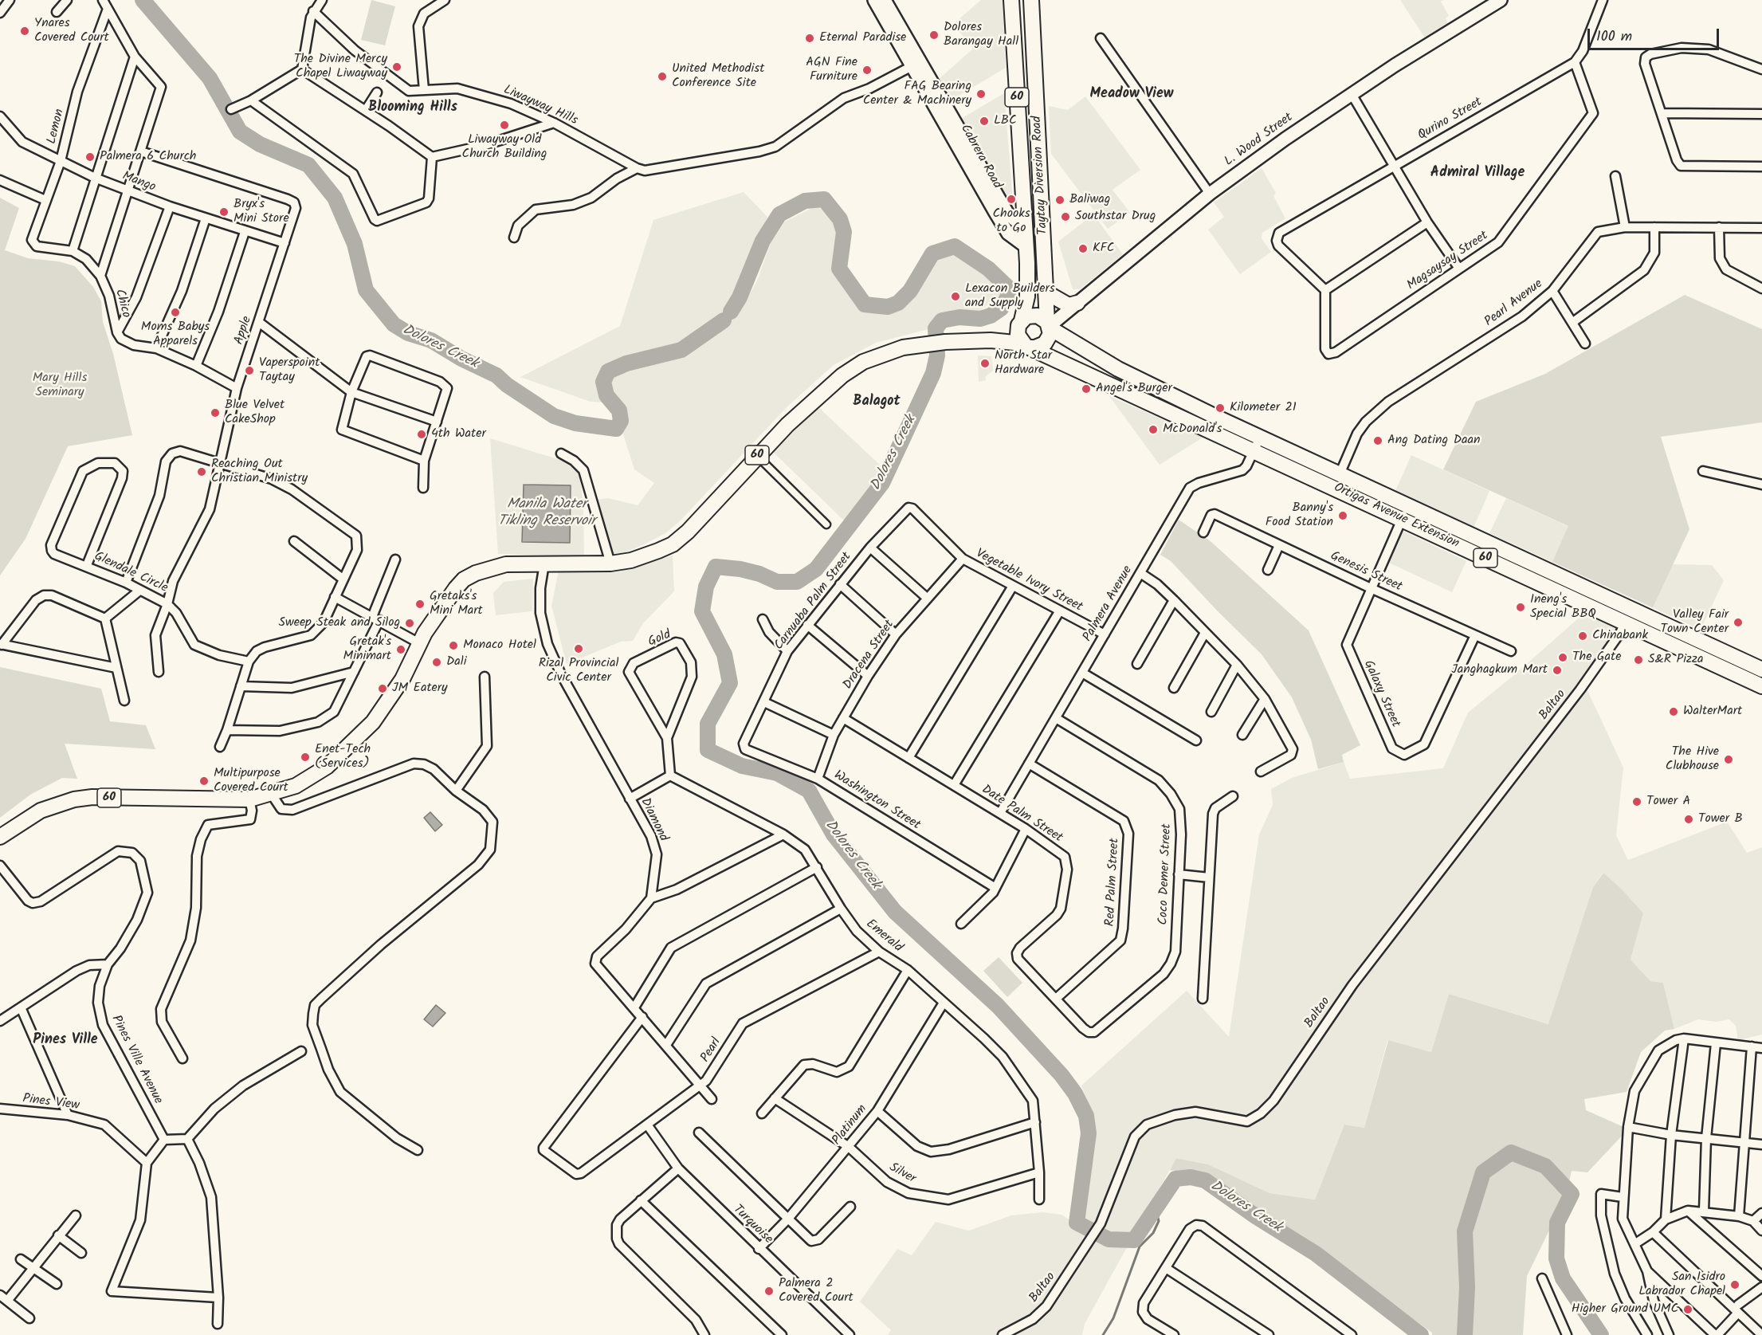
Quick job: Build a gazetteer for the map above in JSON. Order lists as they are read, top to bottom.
{
  "streets": {
    "main road": [
      "60",
      "L. Wood Street",
      "Cabrera Road",
      "Taytay Diversion Road",
      "Ortigas Avenue Extension"
    ],
    "street": [
      "Liwayway Hills",
      "Qurino Street",
      "Lemon",
      "Mango",
      "Magsaysay Street",
      "Chico",
      "Pearl Avenue",
      "Apple",
      "Genesis Street",
      "Glendale Circle",
      "Vegetable Ivory Street",
      "Carnuaba Palm Street",
      "Palmera Avenue",
      "Gold",
      "Dracena Street",
      "Galaxy Street",
      "Baltao",
      "Washington Street",
      "Date Palm Street",
      "Diamond",
      "Coco Demer Street",
      "Red Palm Street",
      "Emerald",
      "Pearl",
      "Pines Ville Avenue",
      "Pines View",
      "Platinum",
      "Silver",
      "Turquoise"
    ]
  },
  "crossings": [
    ["60", "L. Wood Street"],
    ["60", "Taytay Diversion Road"],
    ["60", "Ortigas Avenue Extension"],
    ["60", "Diamond"],
    ["Qurino Street", "Magsaysay Street"],
    ["Lemon", "Mango"],
    ["Lemon", "Chico"],
    ["L. Wood Street", "Taytay Diversion Road"],
    ["L. Wood Street", "Ortigas Avenue Extension"],
    ["Cabrera Road", "Taytay Diversion Road"],
    ["Taytay Diversion Road", "Ortigas Avenue Extension"],
    ["Mango", "Apple"],
    ["Chico", "Apple"],
    ["Pearl Avenue", "Ortigas Avenue Extension"],
    ["Apple", "Glendale Circle"],
    ["Ortigas Avenue Extension", "Palmera Avenue"],
    ["Ortigas Avenue Extension", "Galaxy Street"],
    ["Ortigas Avenue Extension", "Baltao"],
    ["Genesis Street", "Galaxy Street"],
    ["Vegetable Ivory Street", "Carnuaba Palm Street"],
    ["Vegetable Ivory Street", "Palmera Avenue"],
    ["Vegetable Ivory Street", "Dracena Street"],
    ["Carnuaba Palm Street", "Washington Street"],
    ["Palmera Avenue", "Date Palm Street"],
    ["Palmera Avenue", "Coco Demer Street"],
    ["Palmera Avenue", "Red Palm Street"],
    ["Gold", "Emerald"],
    ["Dracena Street", "Washington Street"],
    ["Dracena Street", "Date Palm Street"],
    ["Date Palm Street", "Coco Demer Street"],
    ["Date Palm Street", "Red Palm Street"],
    ["Emerald", "Pearl"],
    ["Emerald", "Platinum"],
    ["Emerald", "Silver"],
    ["Pearl", "Turquoise"],
    ["Platinum", "Silver"],
    ["Platinum", "Turquoise"]
  ],
  "districts": [
    "Meadow View",
    "Blooming Hills",
    "Admiral Village",
    "Balagot",
    "Pines Ville"
  ],
  "water": ["Dolores Creek", "Manila Water Tikling Reservoir"],
  "parks": ["Mary Hills Seminary"],
  "places": [
    "Ynares Covered Court",
    "Dolores Barangay Hall",
    "Eternal Paradise",
    "The Divine Mercy Chapel Liwayway",
    "AGN Fine Furniture",
    "United Methodist Conference Site",
    "FAG Bearing Center & Machinery",
    "LBC",
    "Liwayway Old Church Building",
    "Palmera 6 Church",
    "Chooks to Go",
    "Baliwag",
    "Bryx's Mini Store",
    "Southstar Drug",
    "KFC",
    "Lexacon Builders and Supply",
    "Moms Babys Apparels",
    "North Star Hardware",
    "Vaperspoint Taytay",
    "Angel's Burger",
    "Kilometer 21",
    "Blue Velvet CakeShop",
    "McDonald's",
    "4th Water",
    "Ang Dating Daan",
    "Reaching Out Christian Ministry",
    "Banny's Food Station",
    "Gretaks's Mini Mart",
    "Ineng's Special BBQ",
    "Valley Fair Town Center",
    "Sweep Steak and Silog",
    "Chinabank",
    "Monaco Hotel",
    "Rizal Provincial Civic Center",
    "Gretak's Minimart",
    "The Gate",
    "S&R Pizza",
    "Dali",
    "Janghagkum Mart",
    "JM Eatery",
    "WalterMart",
    "Enet-Tech (Services)",
    "The Hive Clubhouse",
    "Multipurpose Covered Court",
    "Tower A",
    "Tower B",
    "San Isidro Labrador Chapel",
    "Palmera 2 Covered Court",
    "Higher Ground UMC"
  ],
  "scale_bar": "100 m"
}
